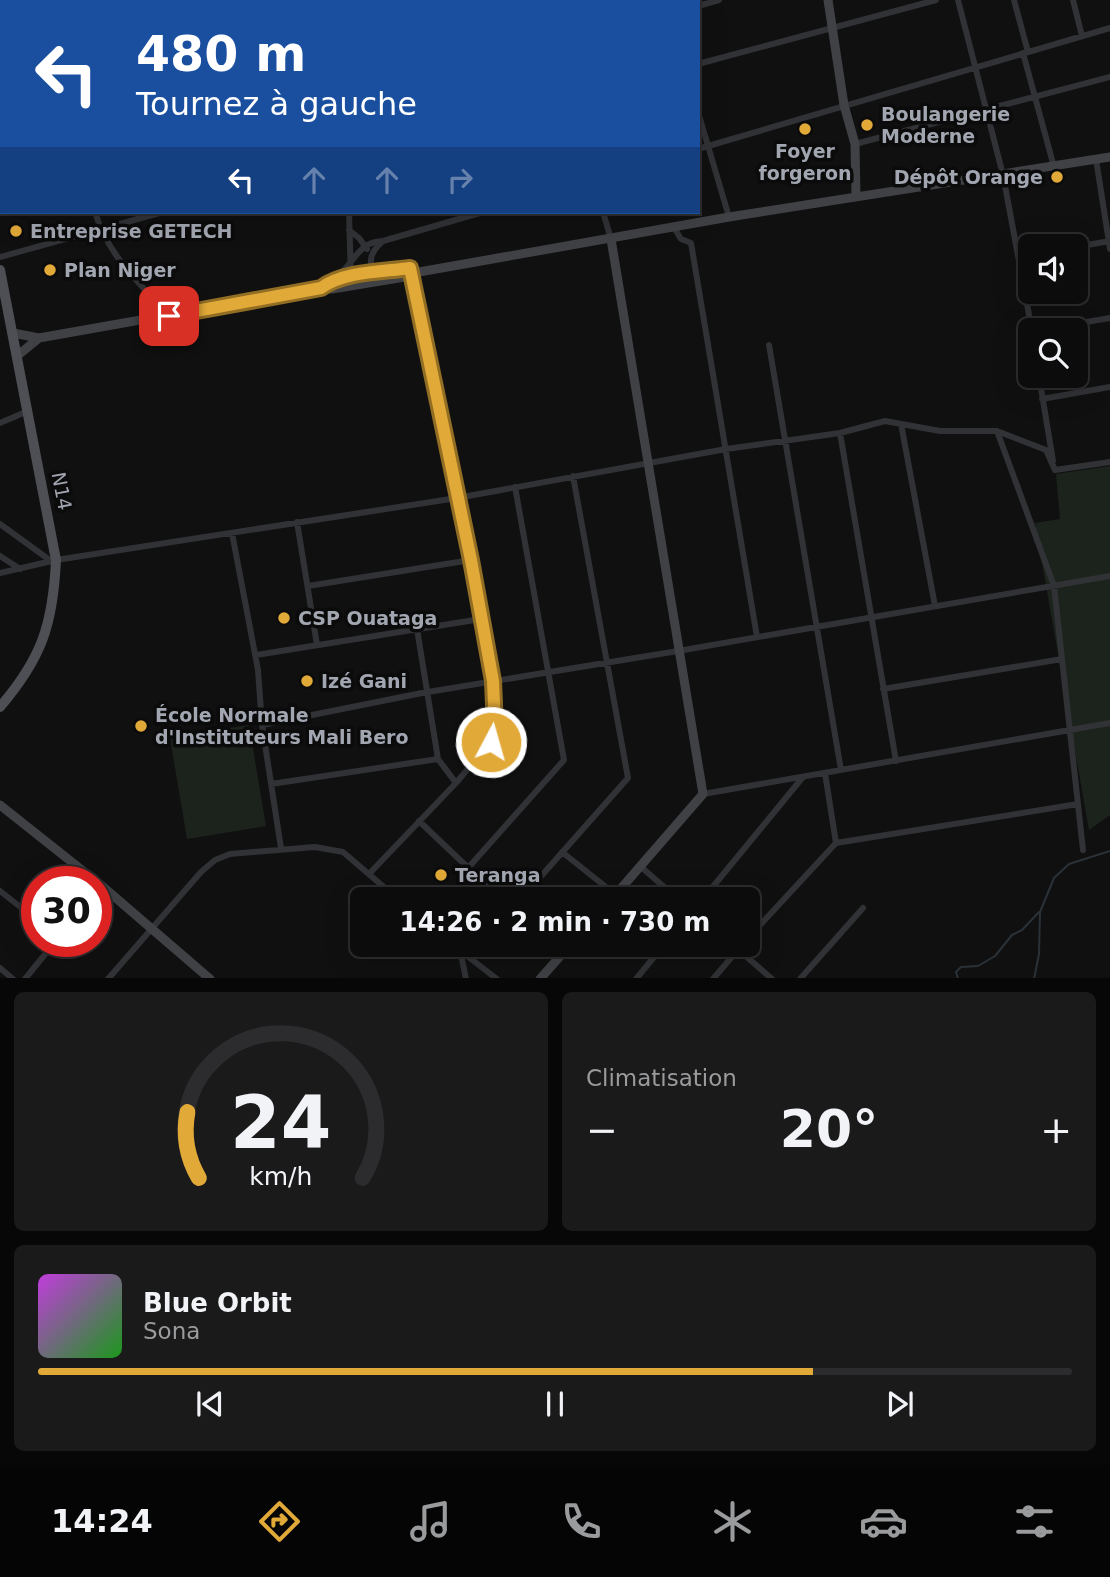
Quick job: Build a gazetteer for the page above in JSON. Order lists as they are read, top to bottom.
{
  "streets": {
    "main road": ["N14"]
  },
  "places": [
    "Boulangerie Moderne",
    "Foyer forgeron",
    "Dépôt Orange",
    "Entreprise GETECH",
    "Plan Niger",
    "CSP Ouataga",
    "Izé Gani",
    "École Normale d'Instituteurs Mali Bero",
    "Teranga"
  ],
  "page": {
    "turn": ["480 m", "Tournez à gauche"],
    "limit": "30",
    "trip": "14:26 · 2 min · 730 m",
    "tile": "Climatisation",
    "heat": ["−", "20°", "+"],
    "song": ["Blue Orbit", "Sona"],
    "tabs": "14:24",
    "gauge": ["24", "km/h"]
  }
}
